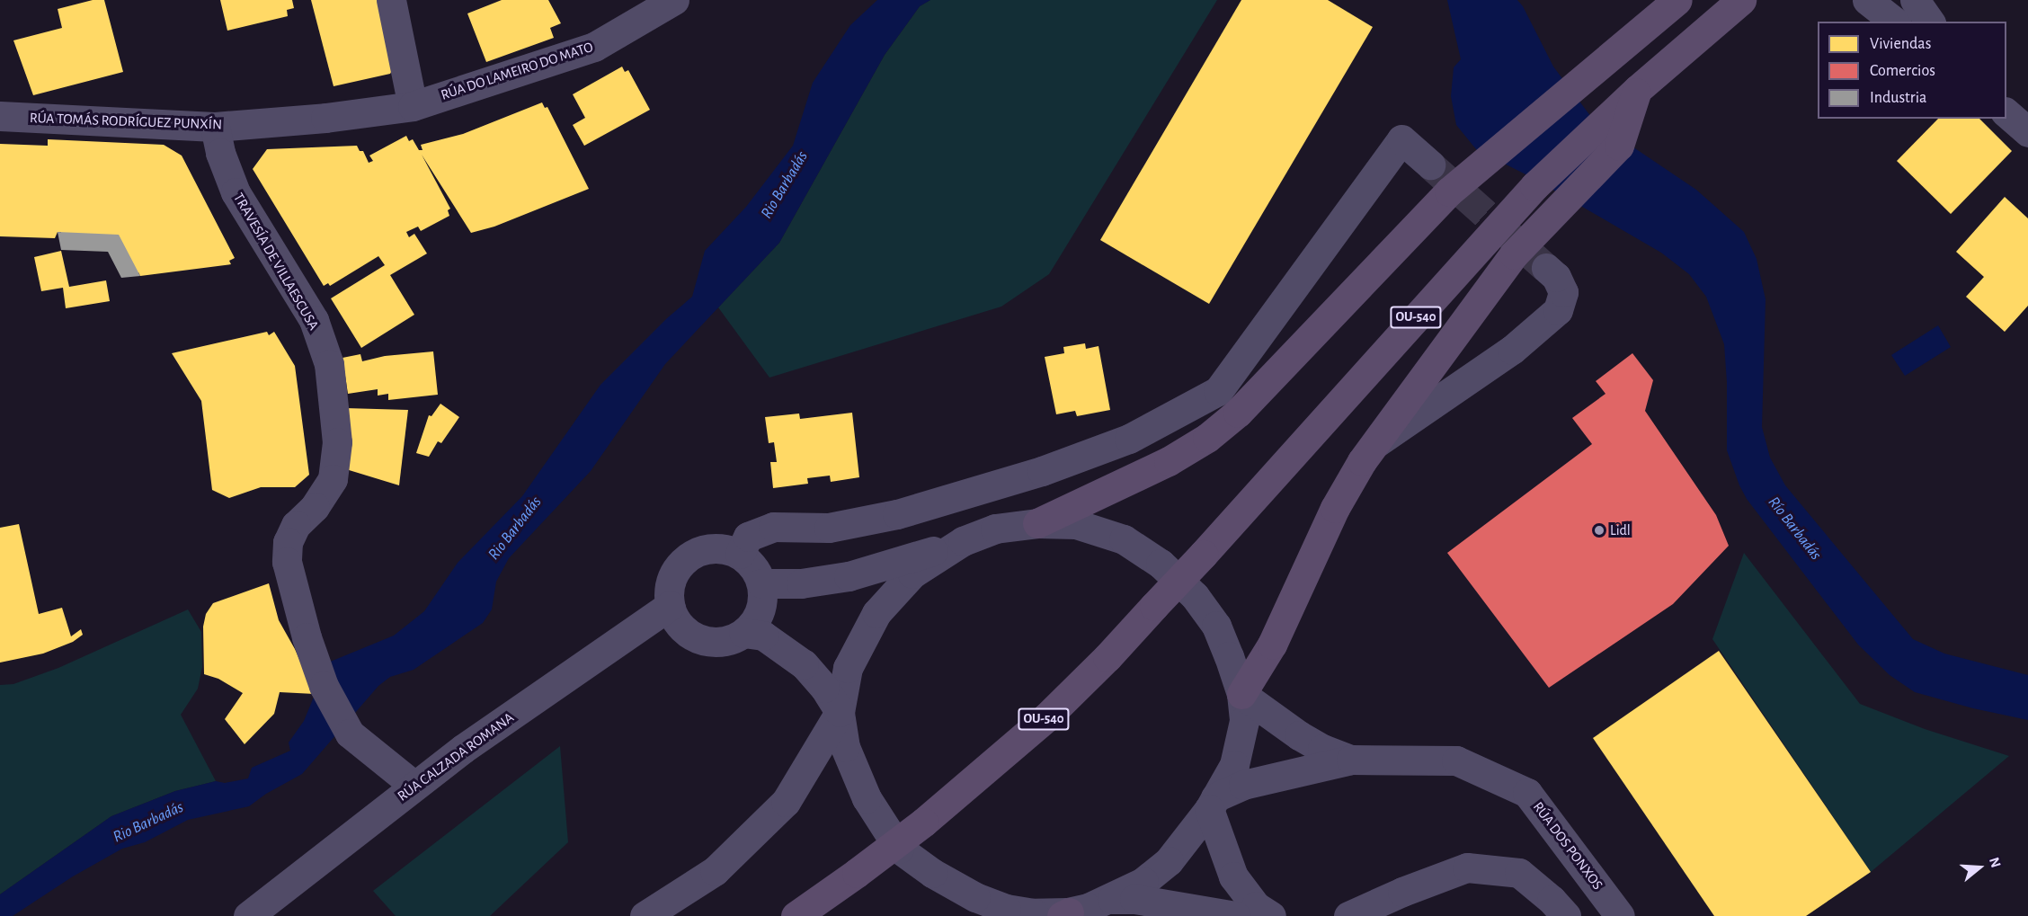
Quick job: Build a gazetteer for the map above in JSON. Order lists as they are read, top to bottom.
{
  "streets": {
    "main road": ["OU-540"],
    "street": [
      "RÚA DO LAMEIRO DO MATO",
      "RÚA TOMÁS RODRÍGUEZ PUNXÍN",
      "TRAVESÍA DE VILLAESCUSA",
      "RÚA CALZADA ROMANA",
      "RÚA DOS PONXOS"
    ]
  },
  "crossings": [
    ["RÚA DO LAMEIRO DO MATO", "RÚA TOMÁS RODRÍGUEZ PUNXÍN"],
    ["RÚA TOMÁS RODRÍGUEZ PUNXÍN", "TRAVESÍA DE VILLAESCUSA"],
    ["TRAVESÍA DE VILLAESCUSA", "RÚA CALZADA ROMANA"]
  ],
  "water": ["Rio Barbadás", "Río Barbadás"],
  "places": ["Lidl"],
  "legend": ["Viviendas", "Comercios", "Industria"],
  "north": "right"
}
